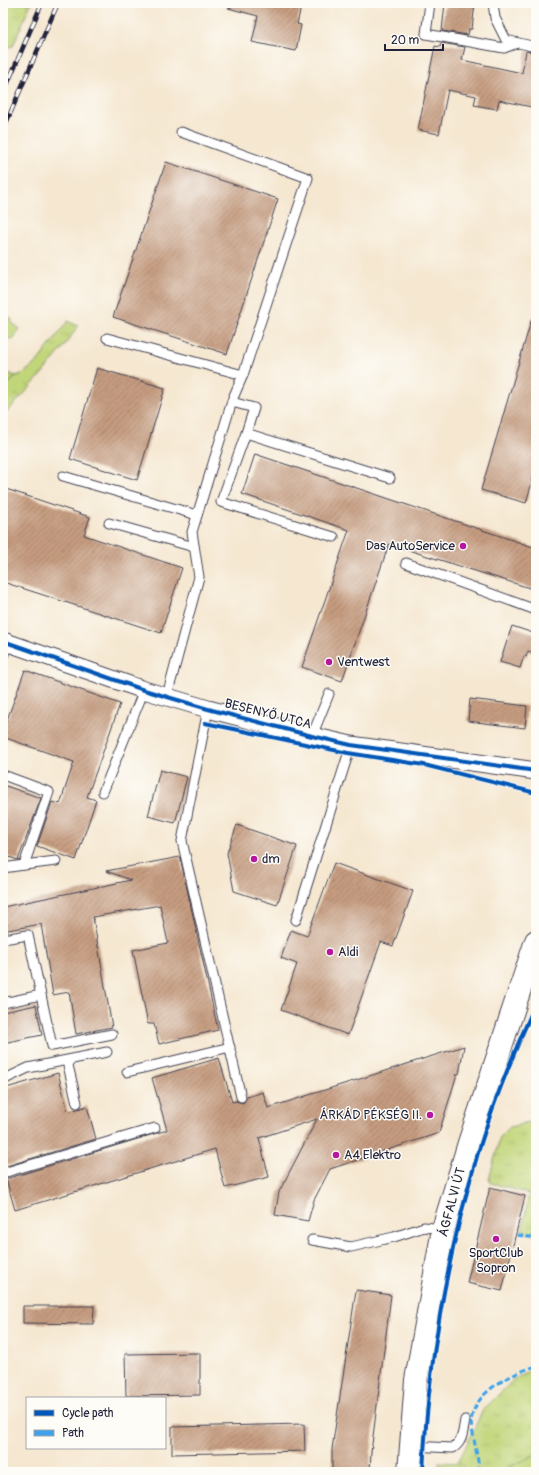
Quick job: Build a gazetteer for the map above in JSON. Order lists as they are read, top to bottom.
{
  "streets": {
    "main road": ["ÁGFALVI ÚT"],
    "street": ["BESENYŐ UTCA"]
  },
  "places": [
    "Das AutoService",
    "Ventwest",
    "dm",
    "Aldi",
    "ÁRKÁD PÉKSÉG II.",
    "A4 Elektro",
    "SportClub Sopron"
  ],
  "legend": ["Cycle path", "Path"],
  "scale_bar": "20 m"
}
